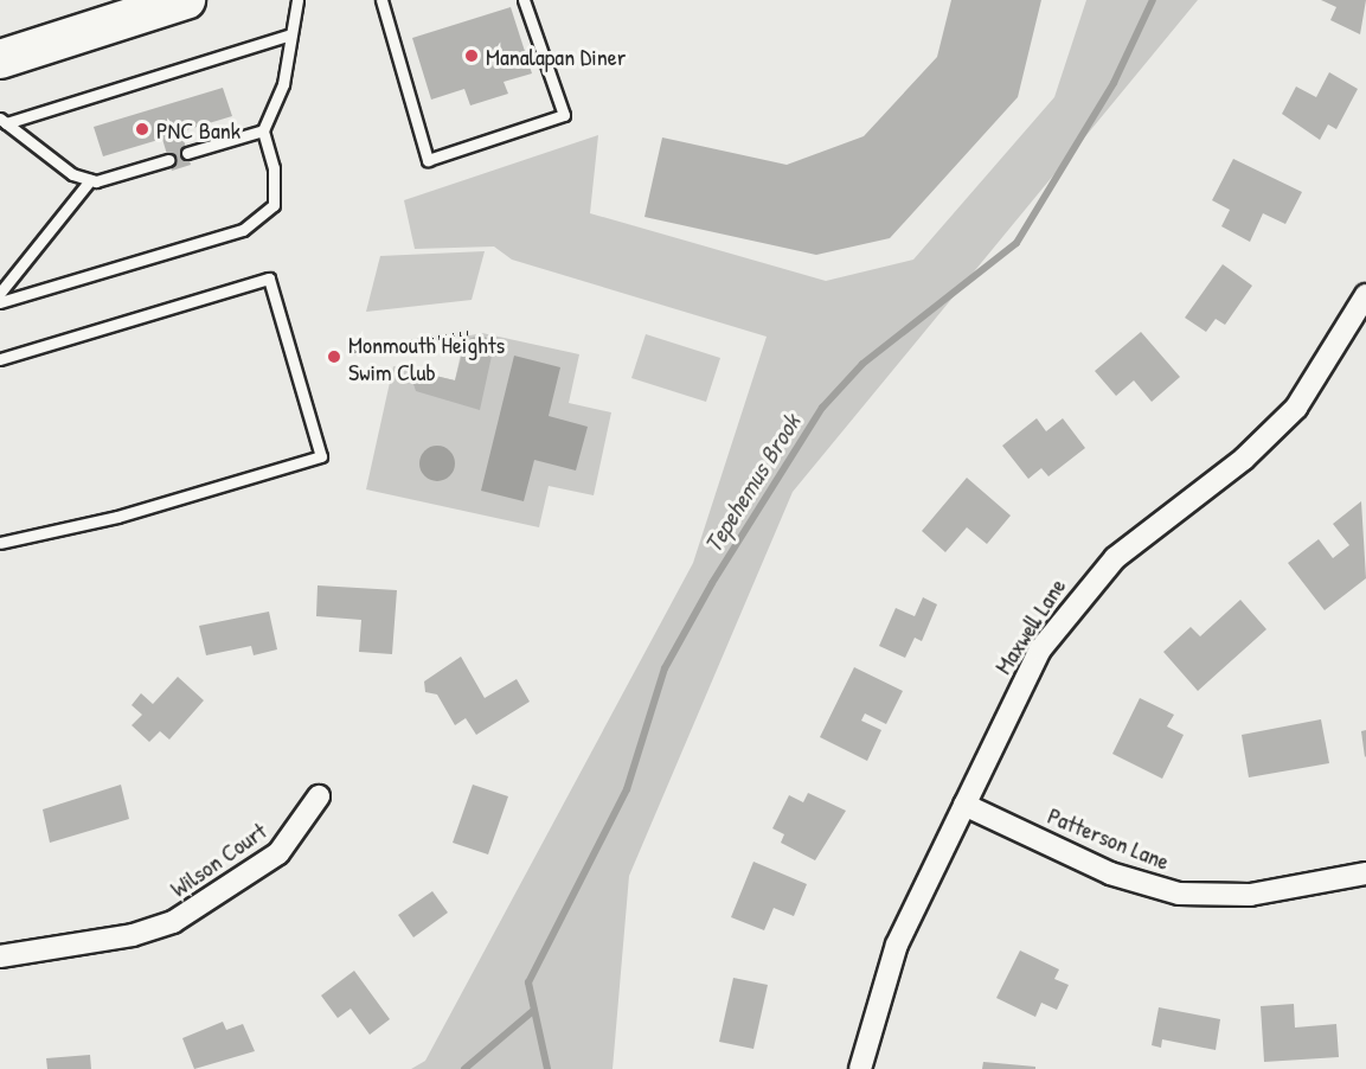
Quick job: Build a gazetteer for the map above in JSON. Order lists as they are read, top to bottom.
{
  "streets": {
    "street": ["Maxwell Lane", "Patterson Lane", "Wilson Court"]
  },
  "crossings": [
    ["Maxwell Lane", "Patterson Lane"]
  ],
  "water": ["Tepehemus Brook"],
  "places": ["Manalapan Diner", "PNC Bank", "Monmouth Heights Swim Club"]
}
